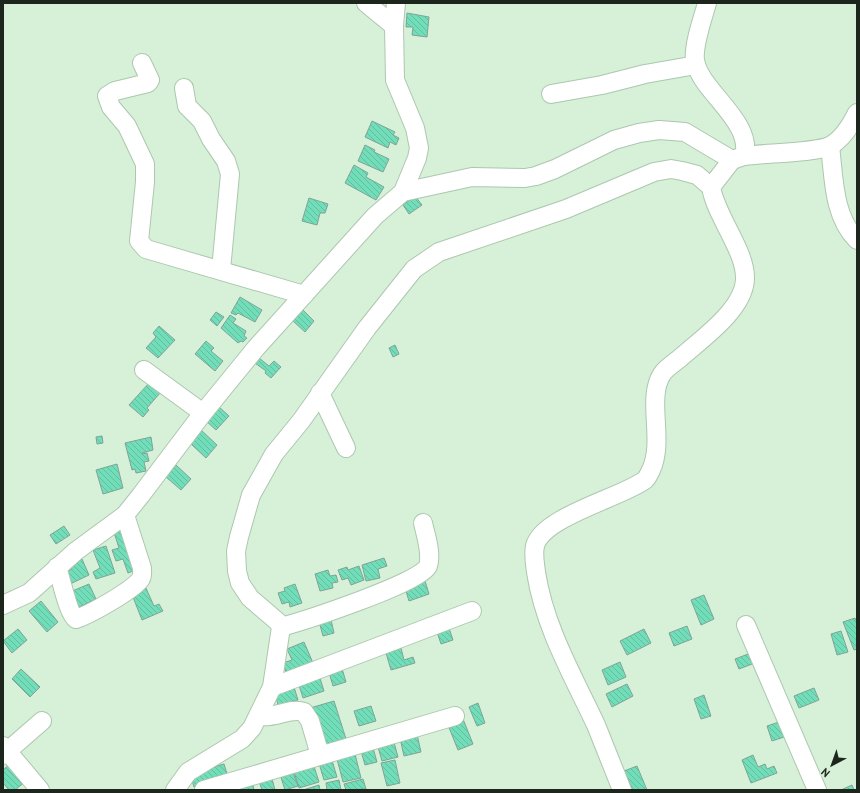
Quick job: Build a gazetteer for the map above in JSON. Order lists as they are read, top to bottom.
{
  "north": "bottom left"
}
